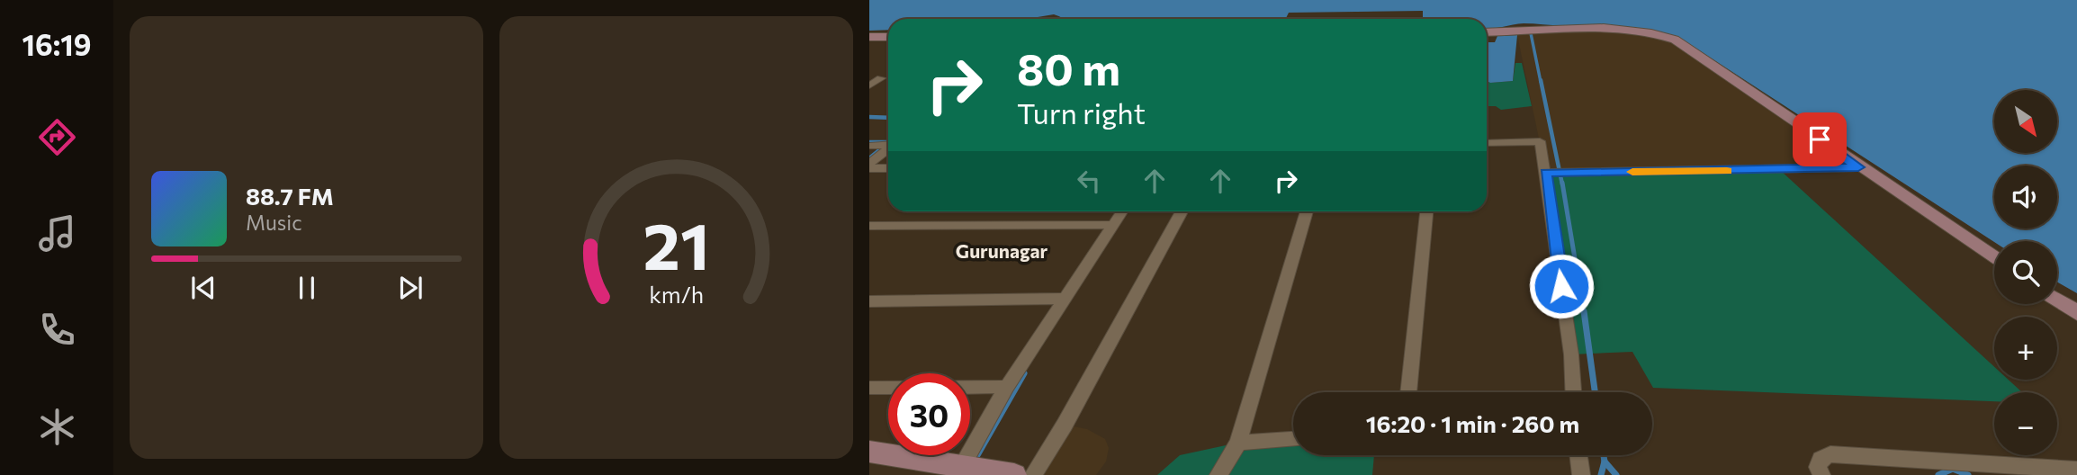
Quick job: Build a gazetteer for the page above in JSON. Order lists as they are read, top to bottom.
{
  "districts": ["Gurunagar"],
  "north": "bottom right",
  "page": {
    "tabs": "16:19",
    "turn": ["80 m", "Turn right"],
    "map_buttons": ["+", "−"],
    "song": ["88.7 FM", "Music"],
    "limit": "30",
    "trip": "16:20 · 1 min · 260 m",
    "gauge": ["21", "km/h"]
  }
}
